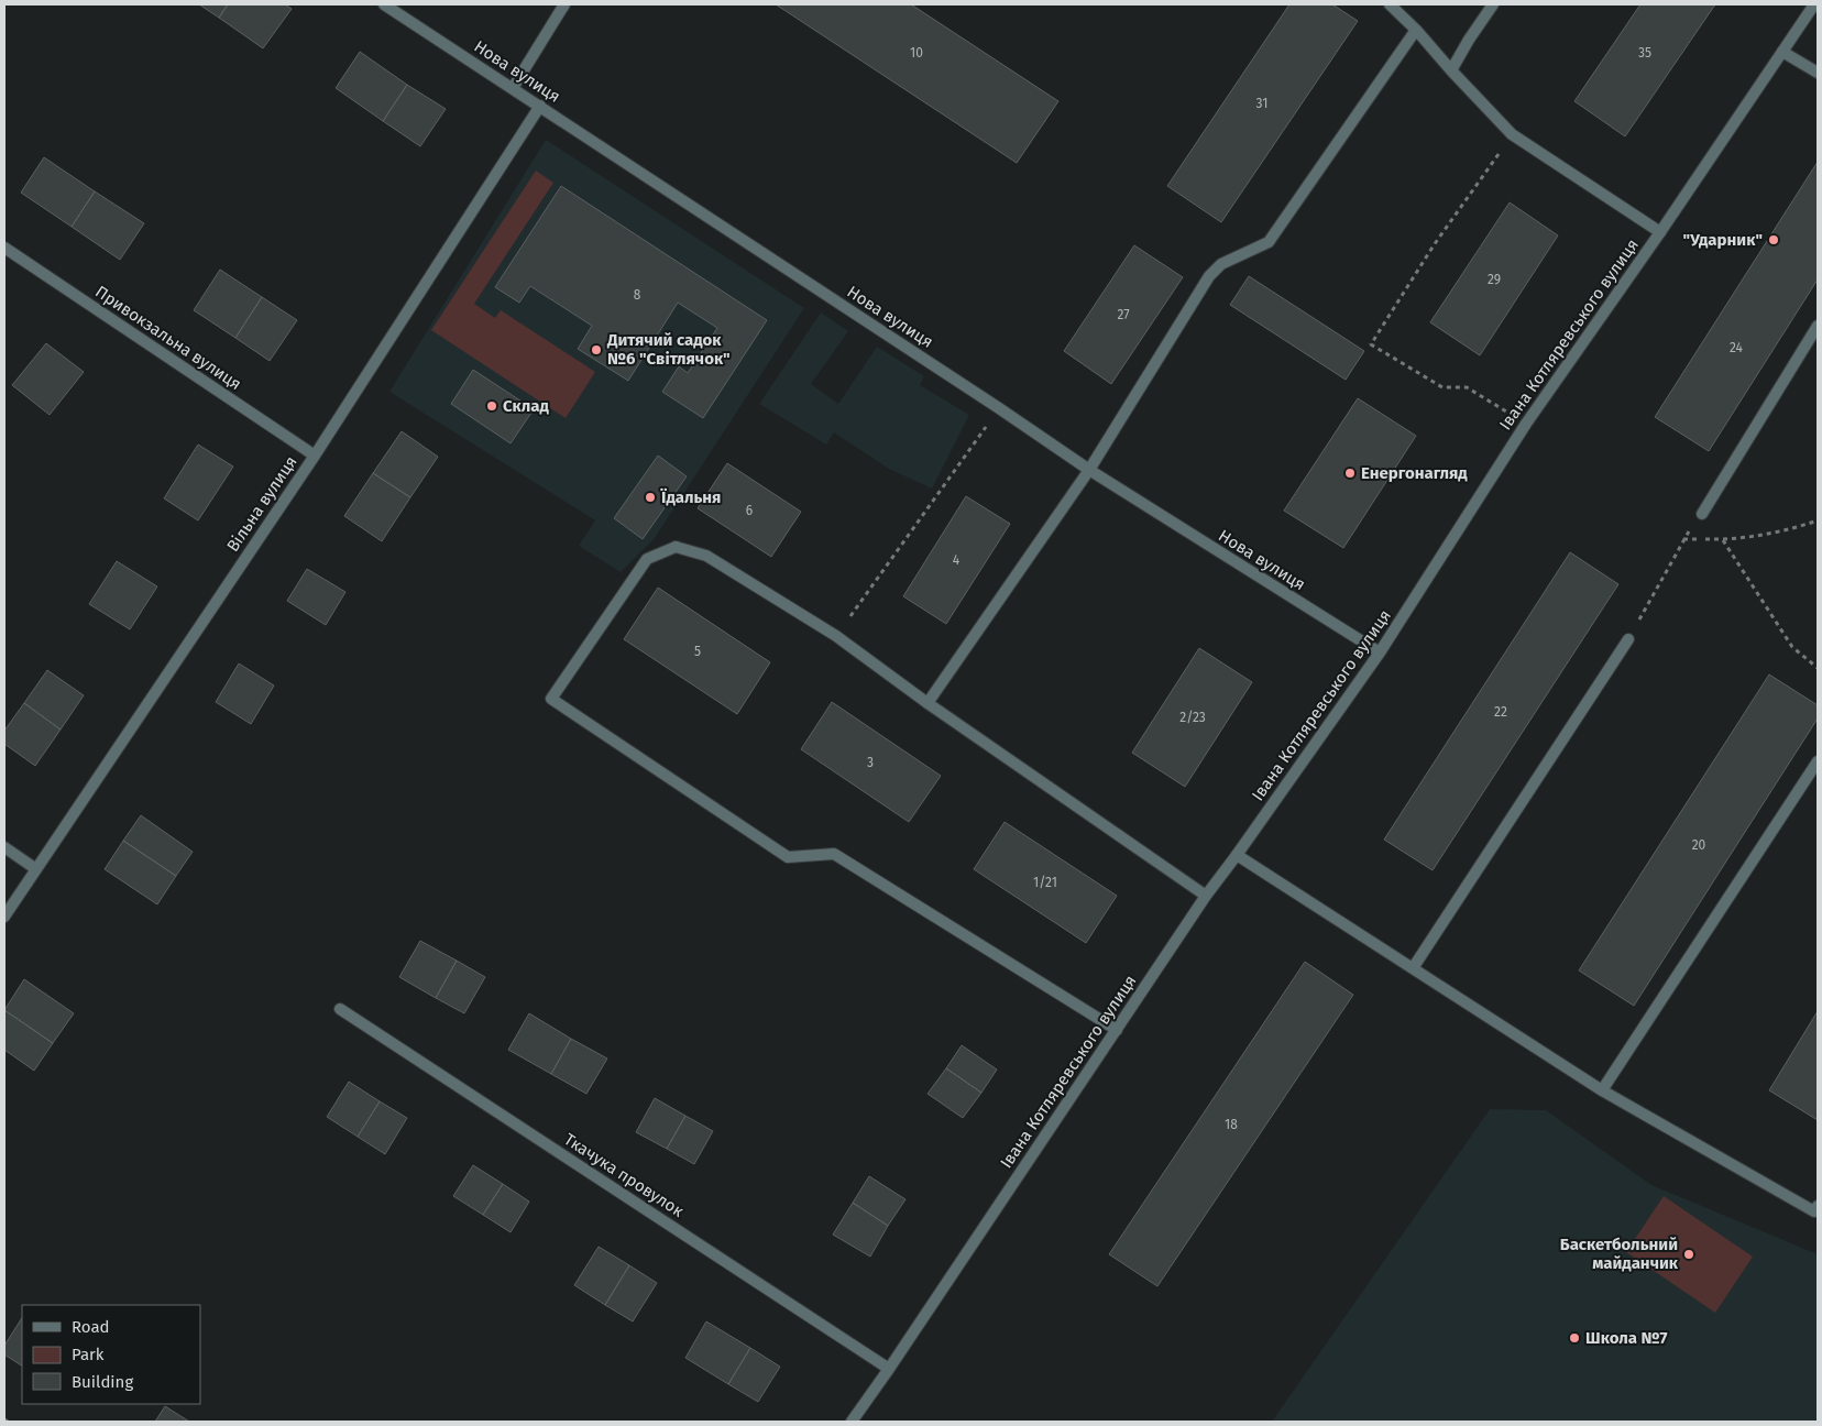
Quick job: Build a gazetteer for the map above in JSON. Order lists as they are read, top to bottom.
{
  "streets": {
    "street": [
      "Нова вулиця",
      "Івана Котляревського вулиця",
      "Привокзальна вулиця",
      "Вільна вулиця",
      "Ткачука провулок"
    ]
  },
  "crossings": [
    ["Нова вулиця", "Івана Котляревського вулиця"],
    ["Нова вулиця", "Вільна вулиця"],
    ["Івана Котляревського вулиця", "Ткачука провулок"],
    ["Привокзальна вулиця", "Вільна вулиця"]
  ],
  "places": [
    "\"Ударник\"",
    "Дитячий садок №6 \"Світлячок\"",
    "Склад",
    "Енергонагляд",
    "Їдальня",
    "Баскетбольний майданчик",
    "Школа №7"
  ],
  "house_numbers": [
    "10",
    "35",
    "31",
    "29",
    "8",
    "27",
    "24",
    "6",
    "4",
    "5",
    "22",
    "2/23",
    "3",
    "20",
    "1/21",
    "18"
  ],
  "legend": ["Road", "Park", "Building"]
}
